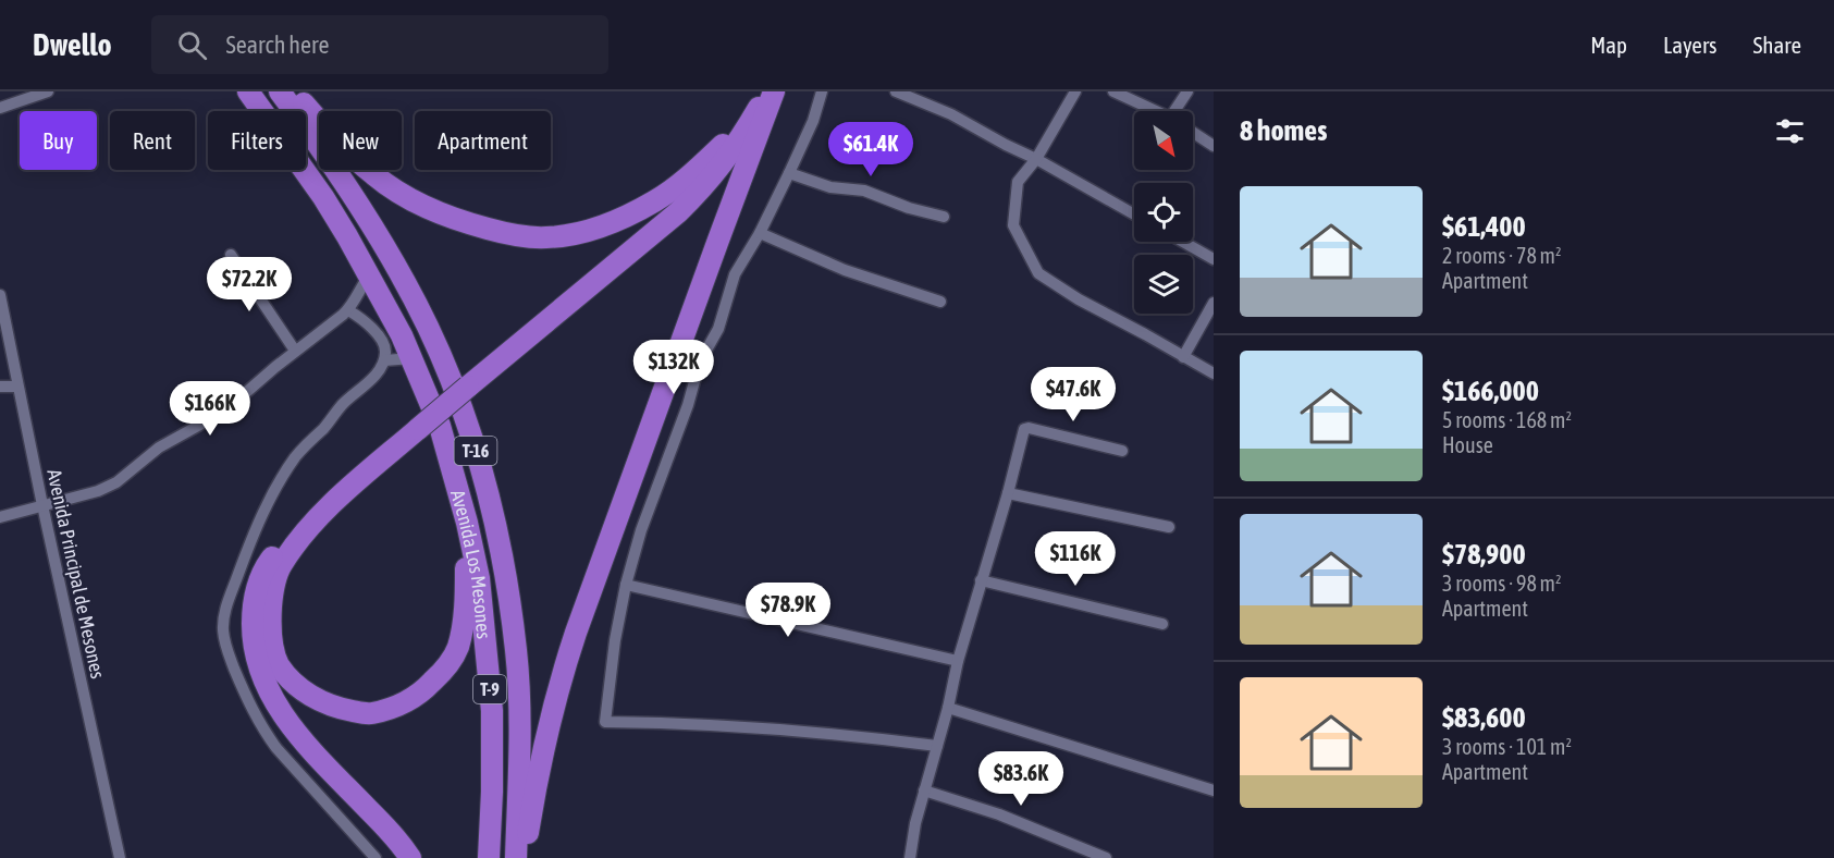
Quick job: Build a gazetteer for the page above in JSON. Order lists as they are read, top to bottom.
{
  "streets": {
    "highway": ["T-16", "Avenida Los Mesones", "T-9"],
    "street": ["Avenida Principal de Mesones"]
  },
  "north": "bottom right",
  "page": {
    "header": "Dwello",
    "search": "Search here",
    "nav": ["Map", "Layers", "Share"],
    "heading": "8 homes",
    "chip": [
      "Buy",
      "Rent",
      "Filters",
      "New",
      "Apartment"
    ],
    "price": [
      "$61.4K",
      "$72.2K",
      "$132K",
      "$47.6K",
      "$166K",
      "$116K",
      "$78.9K",
      "$83.6K"
    ],
    "list": [
      {
        "name": "$61,400",
        "note": "2 rooms · 78 m² · Apartment"
      },
      {
        "name": "$166,000",
        "note": "5 rooms · 168 m² · House"
      },
      {
        "name": "$78,900",
        "note": "3 rooms · 98 m² · Apartment"
      },
      {
        "name": "$83,600",
        "note": "3 rooms · 101 m² · Apartment"
      }
    ]
  }
}
